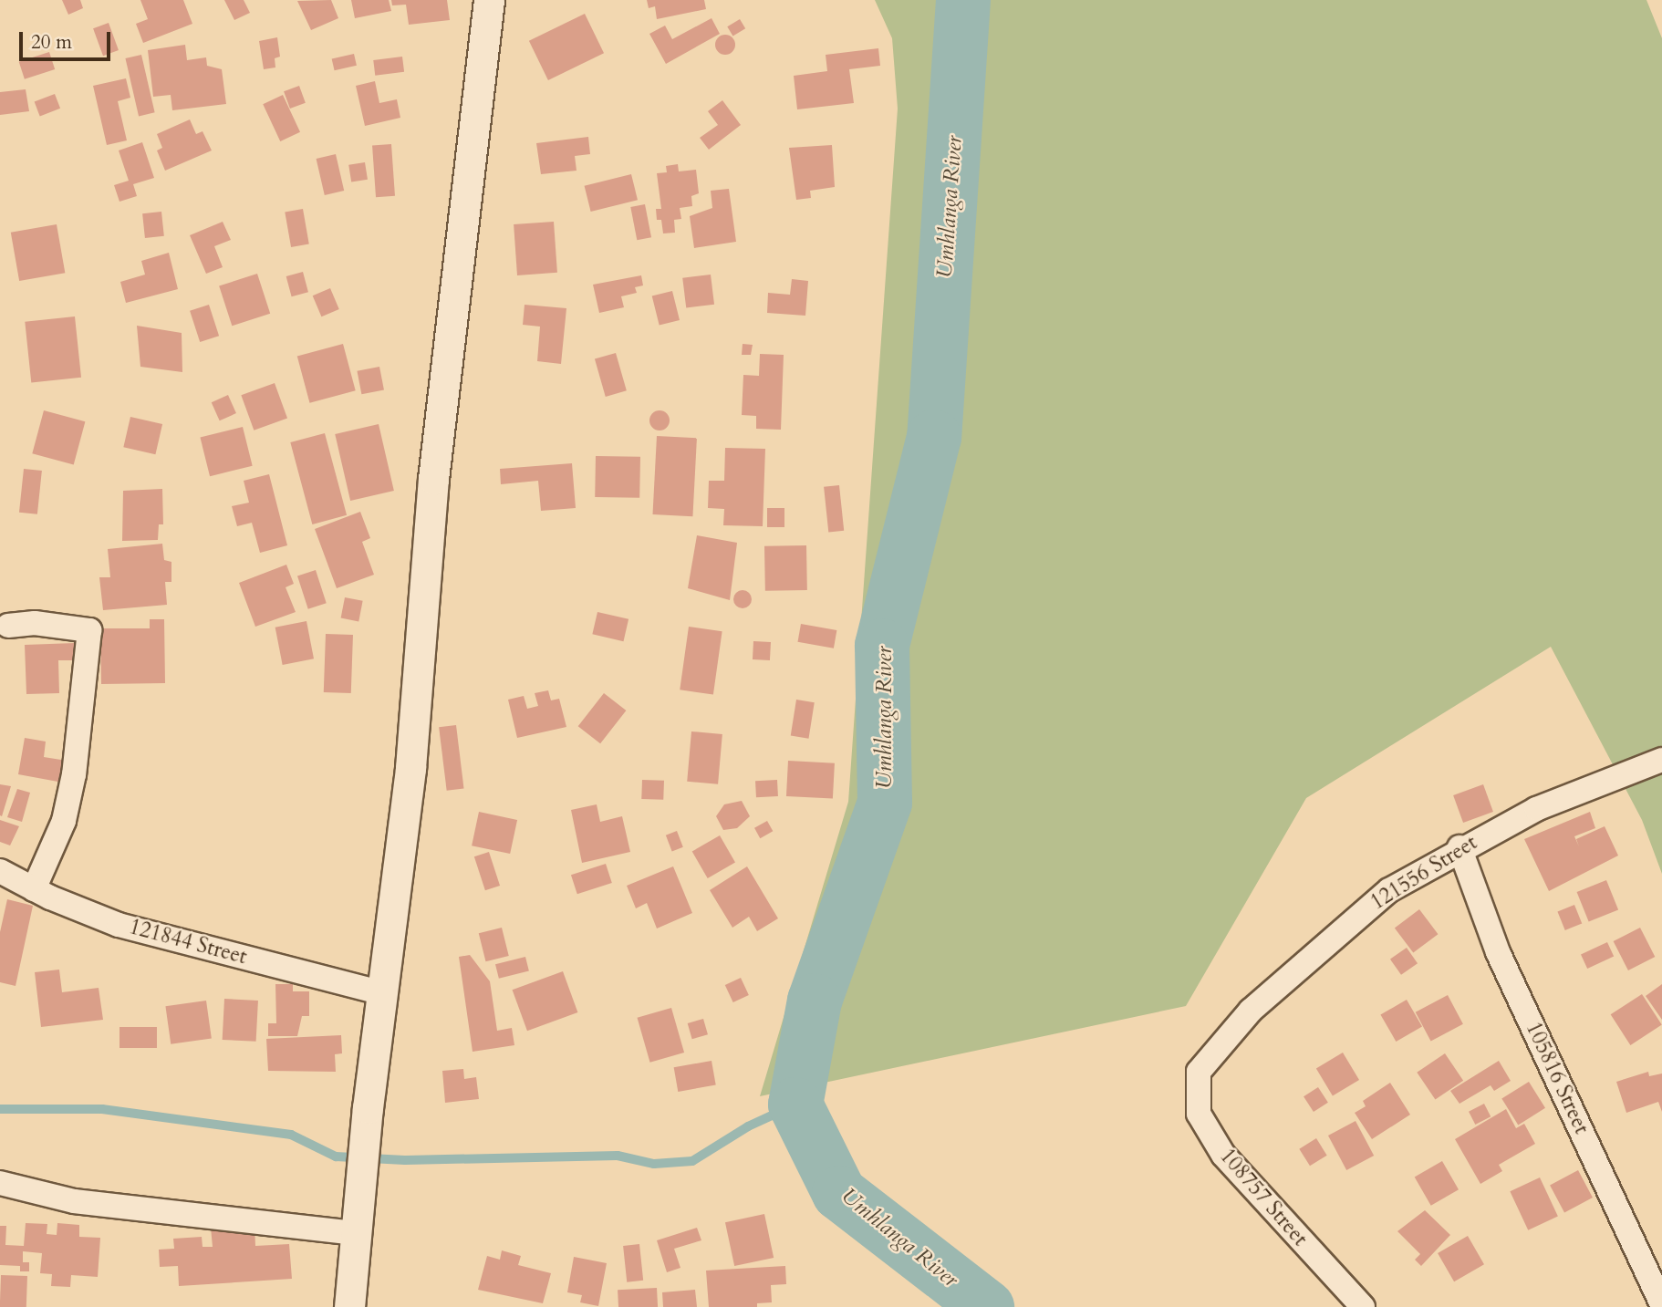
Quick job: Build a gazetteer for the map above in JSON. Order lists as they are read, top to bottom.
{
  "streets": {
    "street": [
      "121556 Street",
      "121844 Street",
      "105816 Street",
      "108757 Street"
    ]
  },
  "crossings": [
    ["121556 Street", "105816 Street"],
    ["121556 Street", "108757 Street"]
  ],
  "water": ["Umhlanga River"],
  "scale_bar": "20 m"
}
